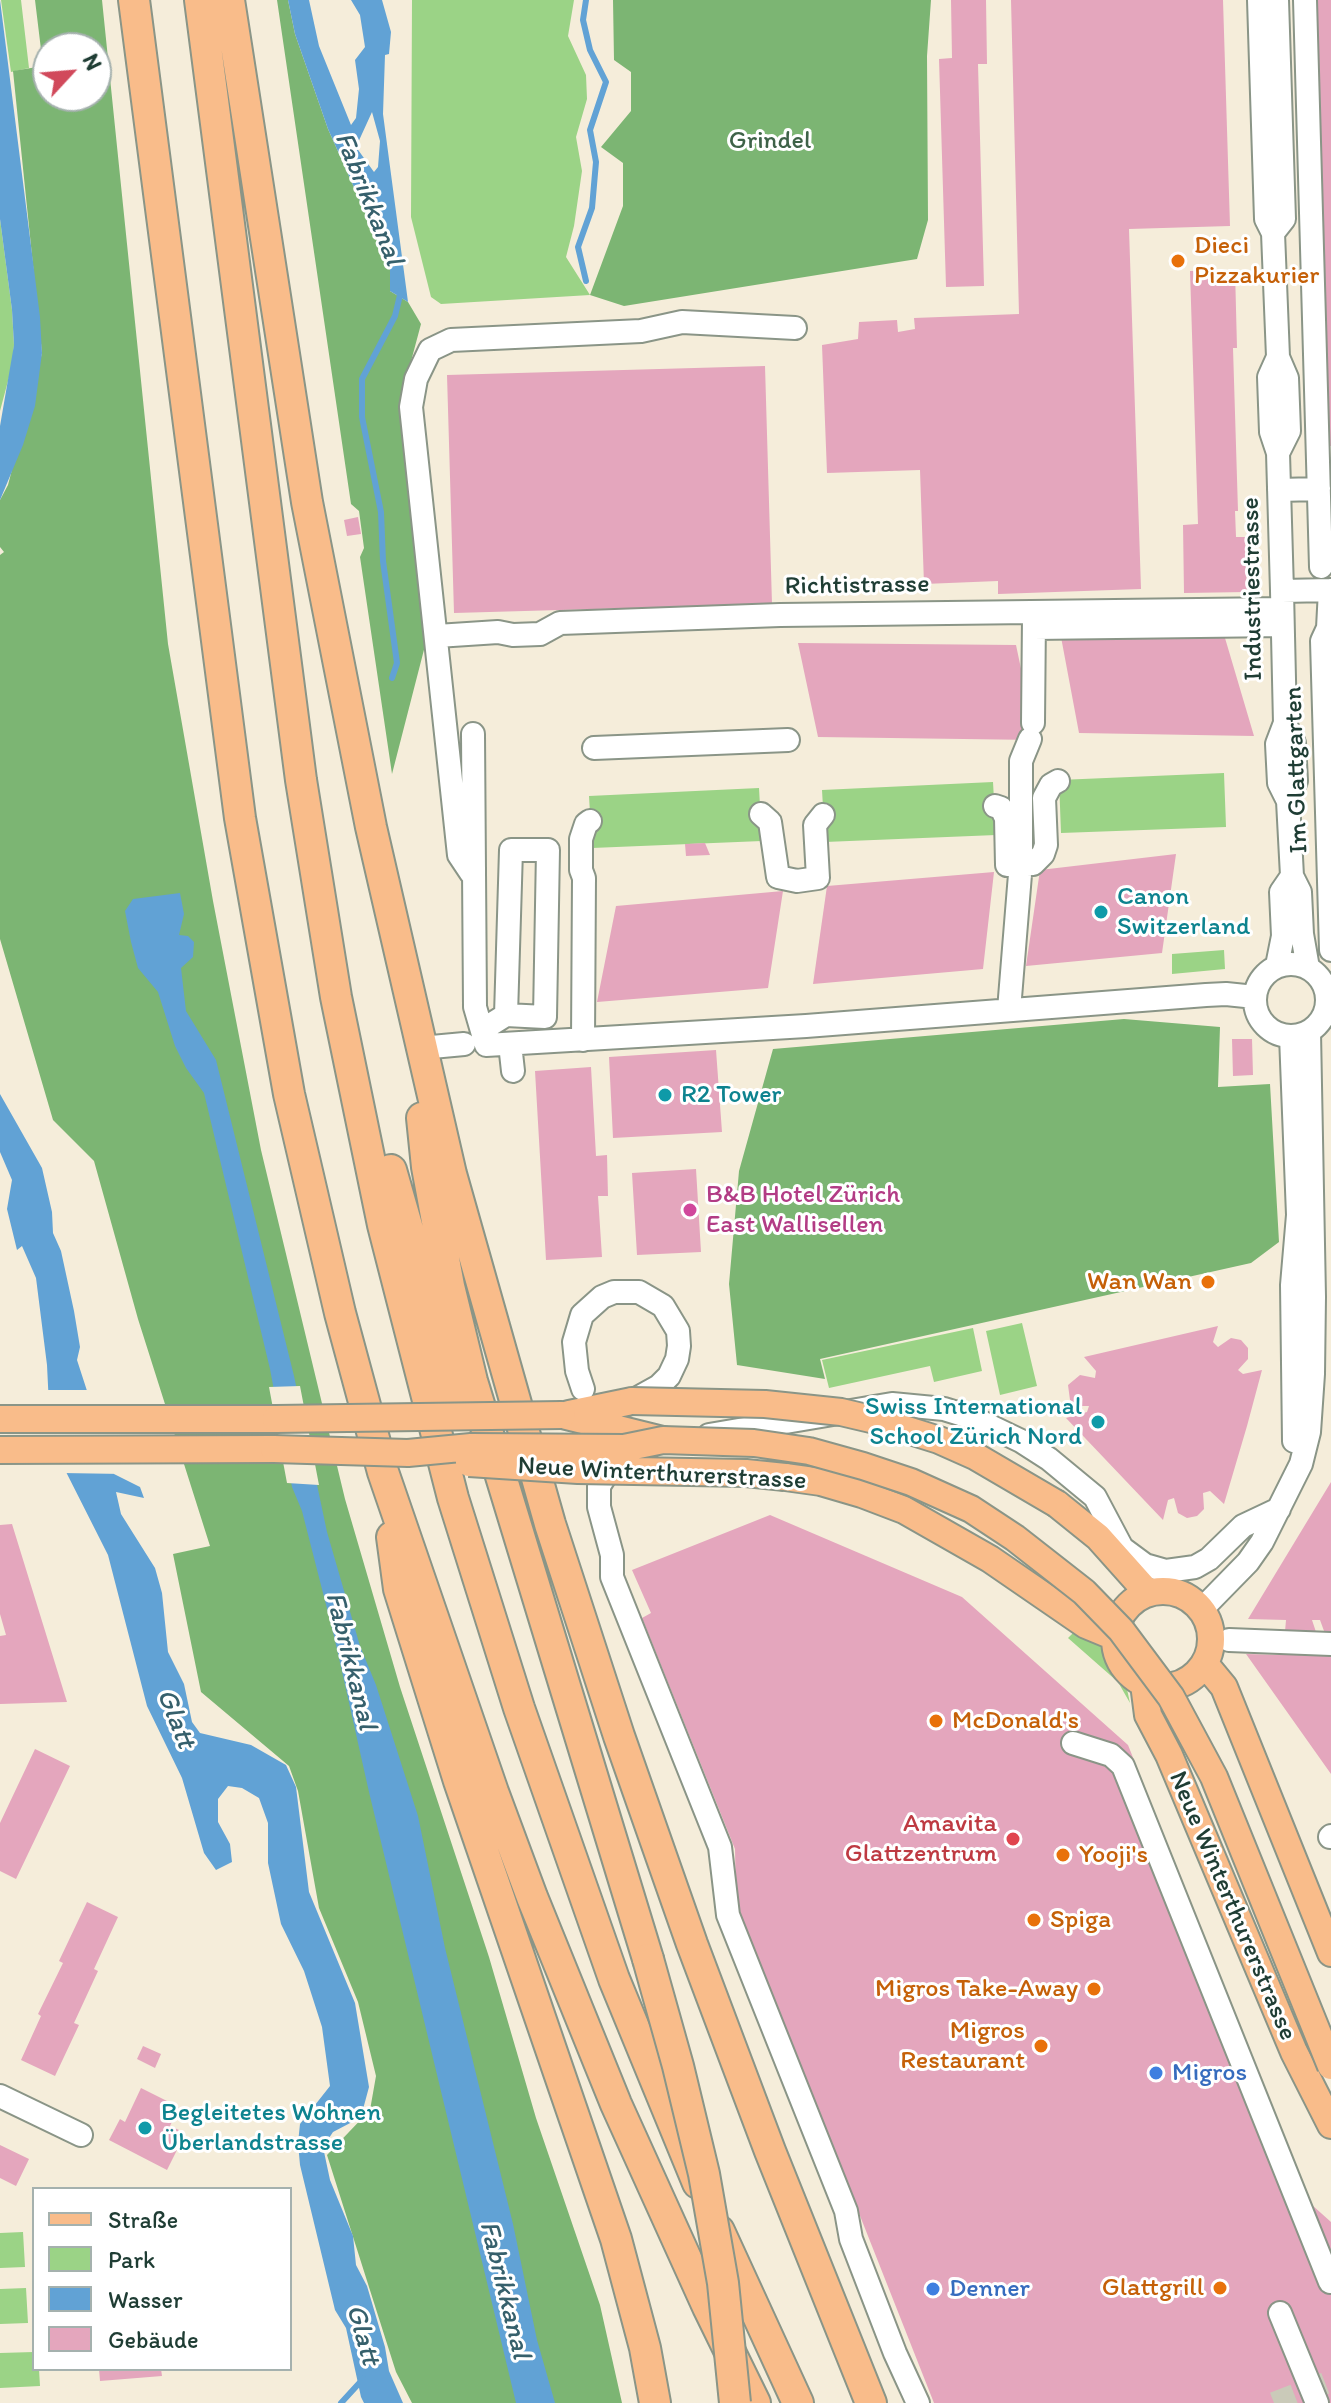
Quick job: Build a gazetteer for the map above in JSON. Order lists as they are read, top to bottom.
{
  "streets": {
    "main road": ["Neue Winterthurerstrasse"],
    "street": ["Richtistrasse", "Industriestrasse", "Im Glattgarten"]
  },
  "crossings": [
    ["Richtistrasse", "Industriestrasse"],
    ["Richtistrasse", "Im Glattgarten"]
  ],
  "water": ["Fabrikkanal", "Glatt"],
  "parks": ["Grindel"],
  "places": [
    "Dieci Pizzakurier",
    "Canon Switzerland",
    "R2 Tower",
    "B&B Hotel Zürich East Wallisellen",
    "Wan Wan",
    "Swiss International School Zürich Nord",
    "McDonald's",
    "Amavita Glattzentrum",
    "Yooji's",
    "Spiga",
    "Migros Take-Away",
    "Migros Restaurant",
    "Migros",
    "Begleitetes Wohnen Überlandstrasse",
    "Glattgrill",
    "Denner"
  ],
  "legend": [
    "Straße",
    "Park",
    "Wasser",
    "Gebäude"
  ],
  "north": "top right"
}
